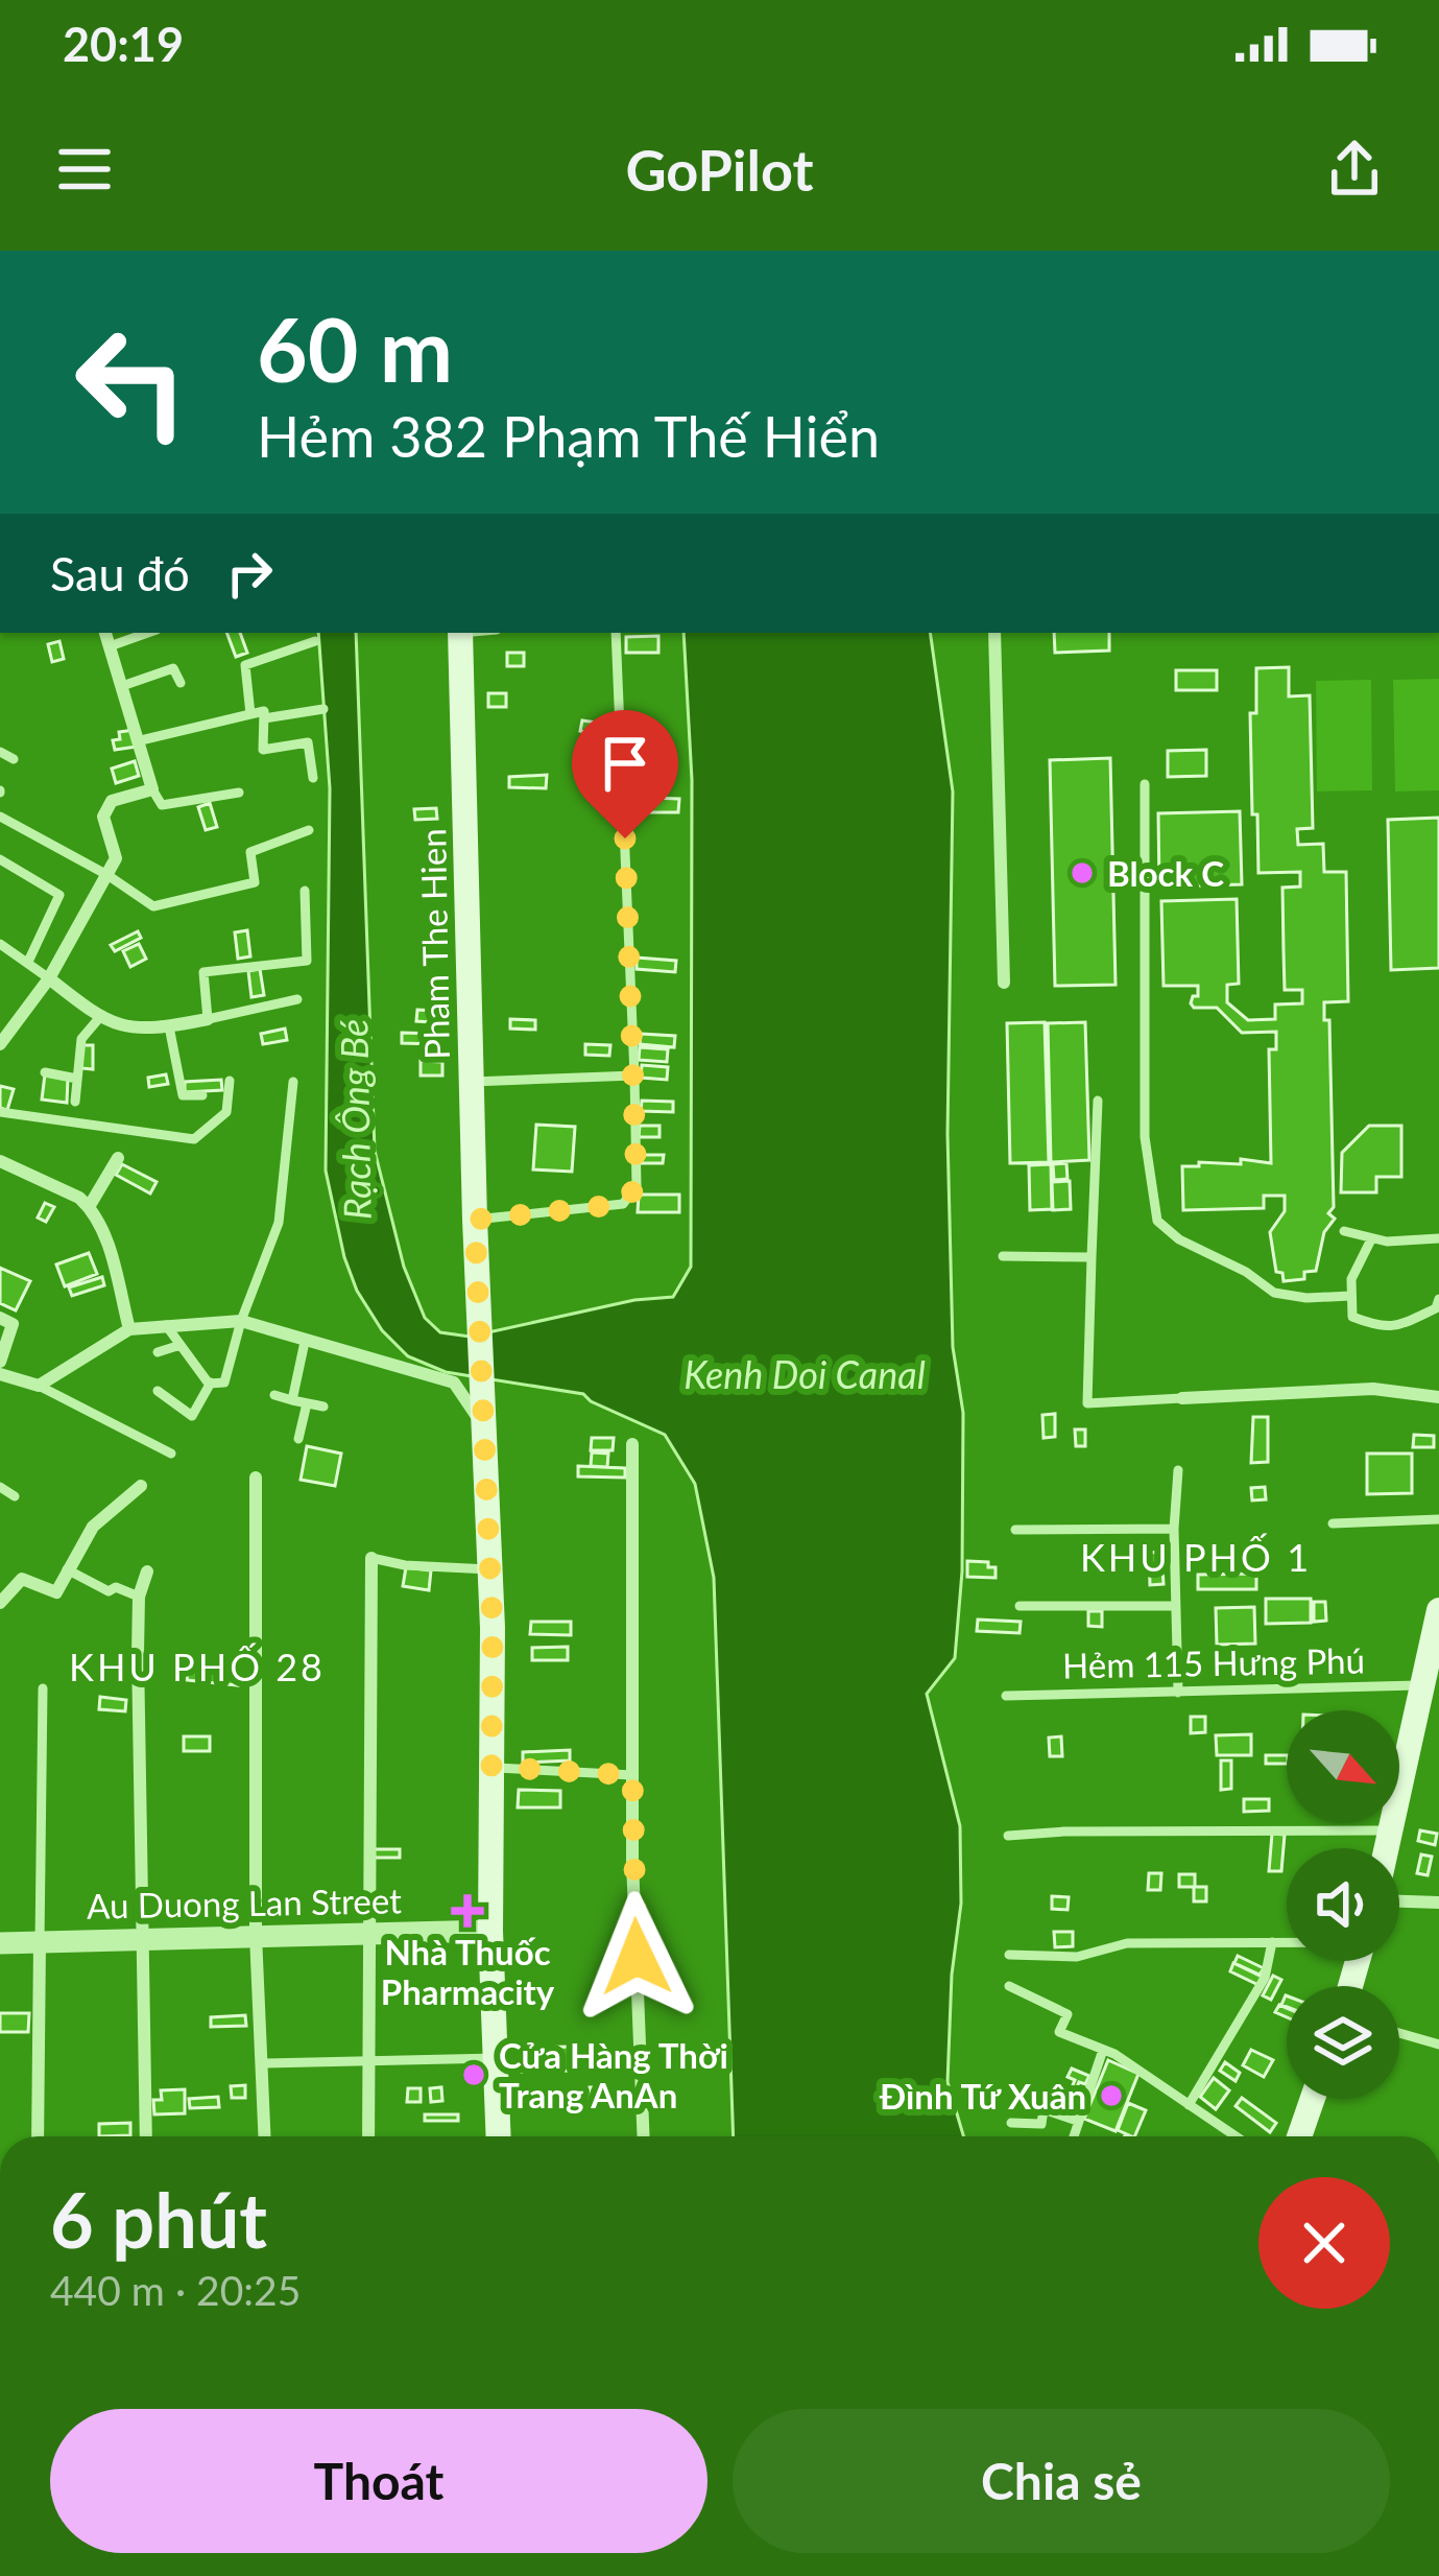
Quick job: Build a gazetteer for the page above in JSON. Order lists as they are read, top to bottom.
{
  "streets": {
    "main road": ["Pham The Hien"],
    "street": ["Au Duong Lan Street"],
    "lane": ["Hẻm 115 Hưng Phú"]
  },
  "districts": ["KHU PHỐ 1", "KHU PHỐ 28"],
  "water": ["Rạch Ông Bé", "Kenh Doi Canal"],
  "places": {
    "other": ["Block C", "Cửa Hàng Thời Trang AnAn", "Đình Tứ Xuân"],
    "health": ["Nhà Thuốc Pharmacity"]
  },
  "north": "bottom right",
  "page": {
    "status": "20:19",
    "header": "GoPilot",
    "turn": ["60 m", "Hẻm 382 Phạm Thế Hiển"],
    "then": "Sau đó",
    "heading": ["6 phút", "440 m · 20:25"],
    "buttons": ["Thoát", "Chia sẻ"]
  }
}
